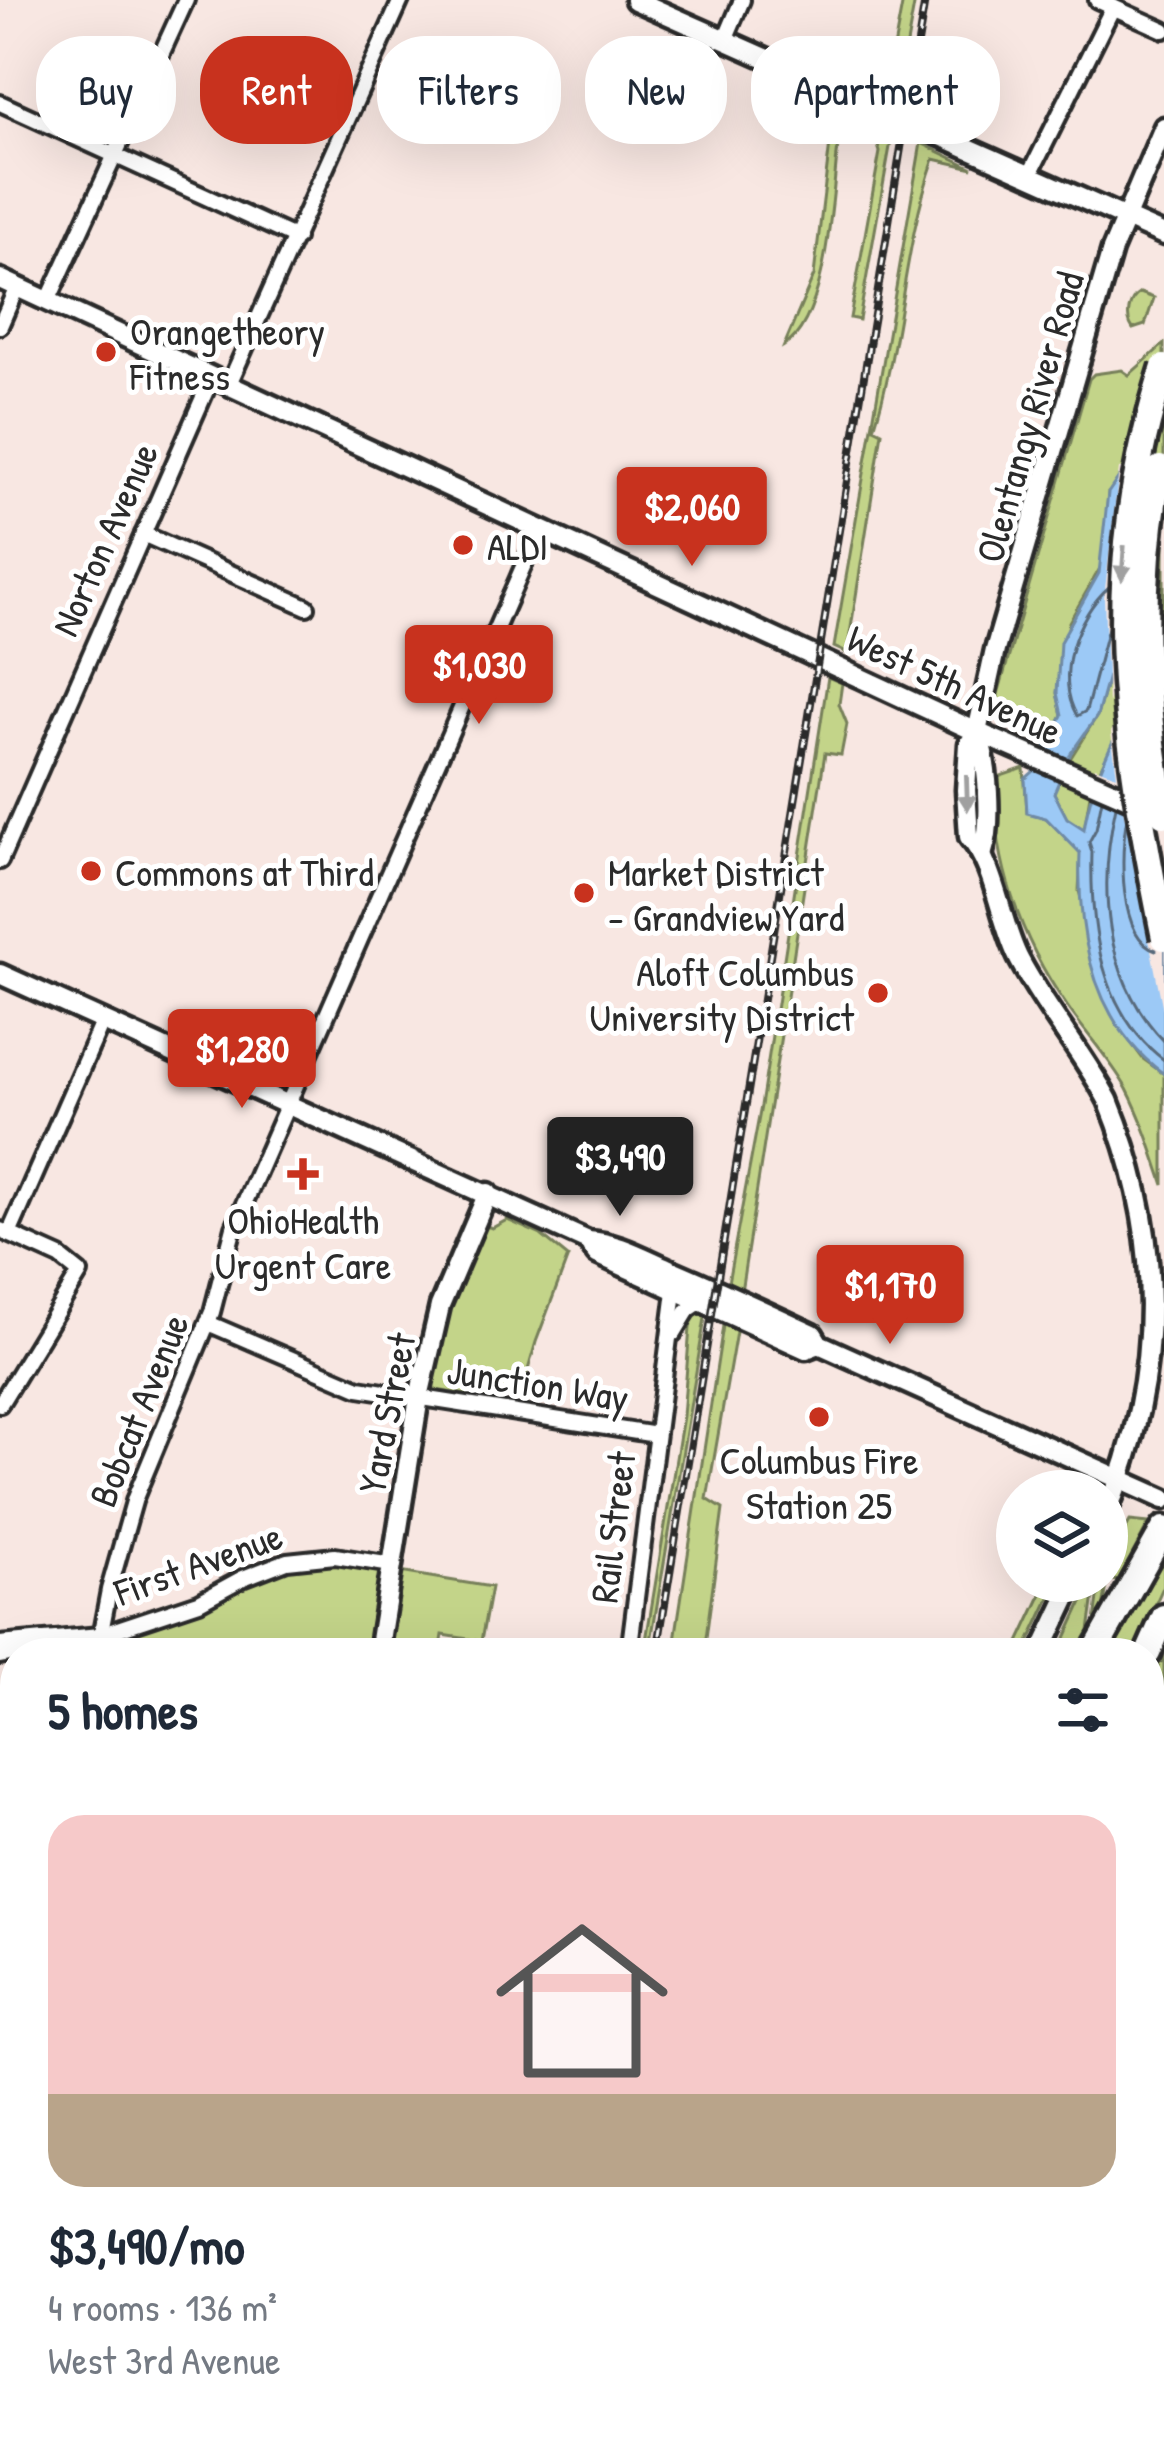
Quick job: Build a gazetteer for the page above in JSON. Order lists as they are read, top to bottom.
{
  "streets": {
    "main road": ["Olentangy River Road", "West 5th Avenue", "Yard Street"],
    "street": [
      "Norton Avenue",
      "Junction Way",
      "Bobcat Avenue",
      "Rail Street",
      "First Avenue"
    ]
  },
  "crossings": [
    ["Olentangy River Road", "West 5th Avenue"],
    ["Norton Avenue", "West 5th Avenue"],
    ["West 5th Avenue", "Bobcat Avenue"],
    ["Junction Way", "Bobcat Avenue"],
    ["Junction Way", "Yard Street"],
    ["Junction Way", "Rail Street"],
    ["Bobcat Avenue", "First Avenue"],
    ["Yard Street", "First Avenue"]
  ],
  "places": {
    "other": [
      "Orangetheory Fitness",
      "ALDI",
      "Commons at Third",
      "Market District - Grandview Yard",
      "Aloft Columbus University District",
      "Columbus Fire Station 25"
    ],
    "health": ["OhioHealth Urgent Care"]
  },
  "page": {
    "chip": [
      "Buy",
      "Rent",
      "Filters",
      "New",
      "Apartment"
    ],
    "price": [
      "$2,060",
      "$1,030",
      "$1,280",
      "$3,490",
      "$1,170"
    ],
    "heading": "5 homes",
    "list": [
      {
        "name": "$3,490/mo",
        "note": "4 rooms · 136 m² · West 3rd Avenue"
      }
    ]
  }
}
